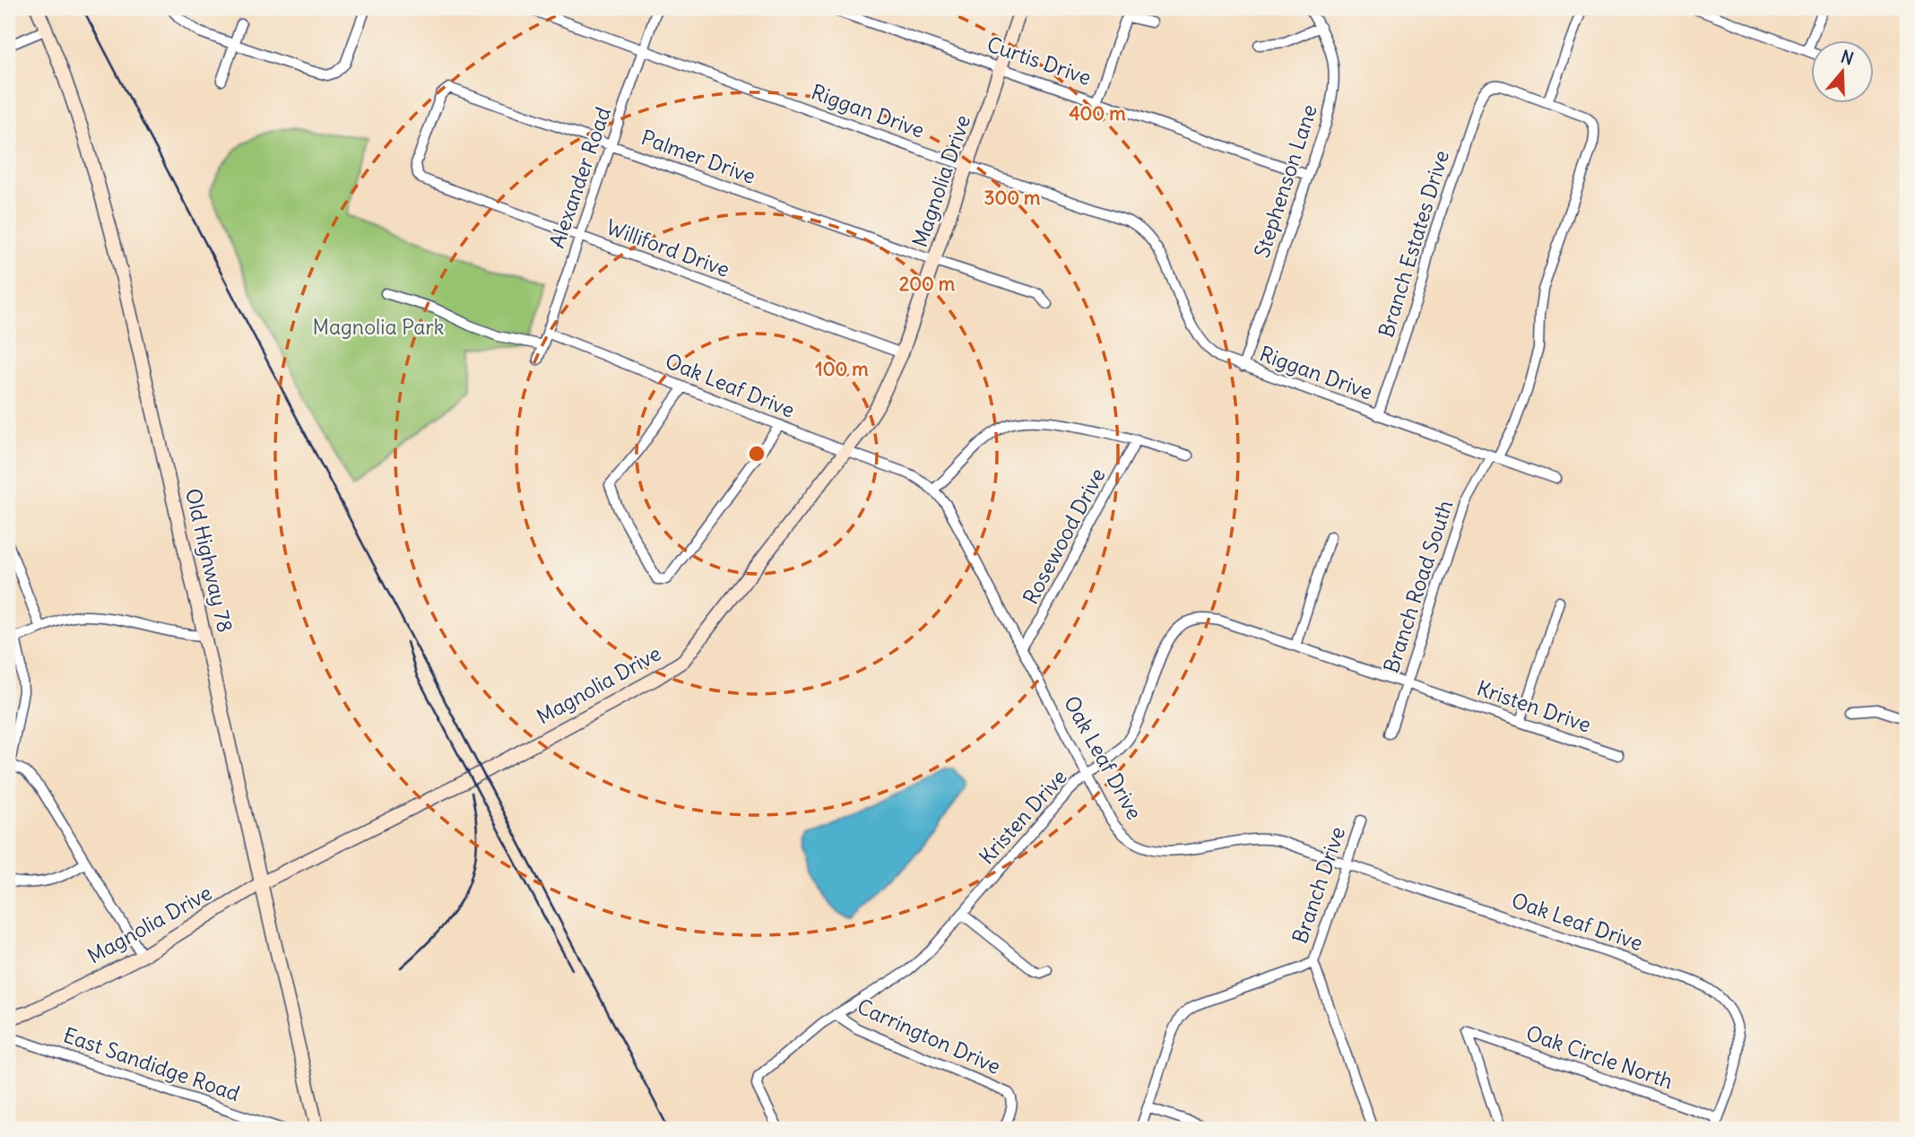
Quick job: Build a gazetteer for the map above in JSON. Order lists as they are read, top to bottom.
{
  "streets": {
    "street": [
      "Curtis Drive",
      "Riggan Drive",
      "Palmer Drive",
      "Alexander Road",
      "Magnolia Drive",
      "Stephenson Lane",
      "Branch Estates Drive",
      "Williford Drive",
      "Oak Leaf Drive",
      "Rosewood Drive",
      "Old Highway 78",
      "Branch Road South",
      "Kristen Drive",
      "Branch Drive",
      "Carrington Drive",
      "Oak Circle North",
      "East Sandidge Road"
    ]
  },
  "crossings": [
    ["Curtis Drive", "Magnolia Drive"],
    ["Curtis Drive", "Stephenson Lane"],
    ["Riggan Drive", "Alexander Road"],
    ["Riggan Drive", "Magnolia Drive"],
    ["Riggan Drive", "Stephenson Lane"],
    ["Riggan Drive", "Branch Estates Drive"],
    ["Riggan Drive", "Branch Road South"],
    ["Palmer Drive", "Alexander Road"],
    ["Palmer Drive", "Magnolia Drive"],
    ["Palmer Drive", "Williford Drive"],
    ["Alexander Road", "Williford Drive"],
    ["Alexander Road", "Oak Leaf Drive"],
    ["Magnolia Drive", "Williford Drive"],
    ["Magnolia Drive", "Oak Leaf Drive"],
    ["Magnolia Drive", "Old Highway 78"],
    ["Branch Estates Drive", "Branch Road South"],
    ["Oak Leaf Drive", "Rosewood Drive"],
    ["Oak Leaf Drive", "Kristen Drive"],
    ["Oak Leaf Drive", "Branch Drive"],
    ["Oak Leaf Drive", "Oak Circle North"],
    ["Branch Road South", "Kristen Drive"],
    ["Kristen Drive", "Carrington Drive"]
  ],
  "parks": ["Magnolia Park"],
  "north": "top",
  "rings": [
    "400 m",
    "300 m",
    "200 m",
    "100 m"
  ]
}
